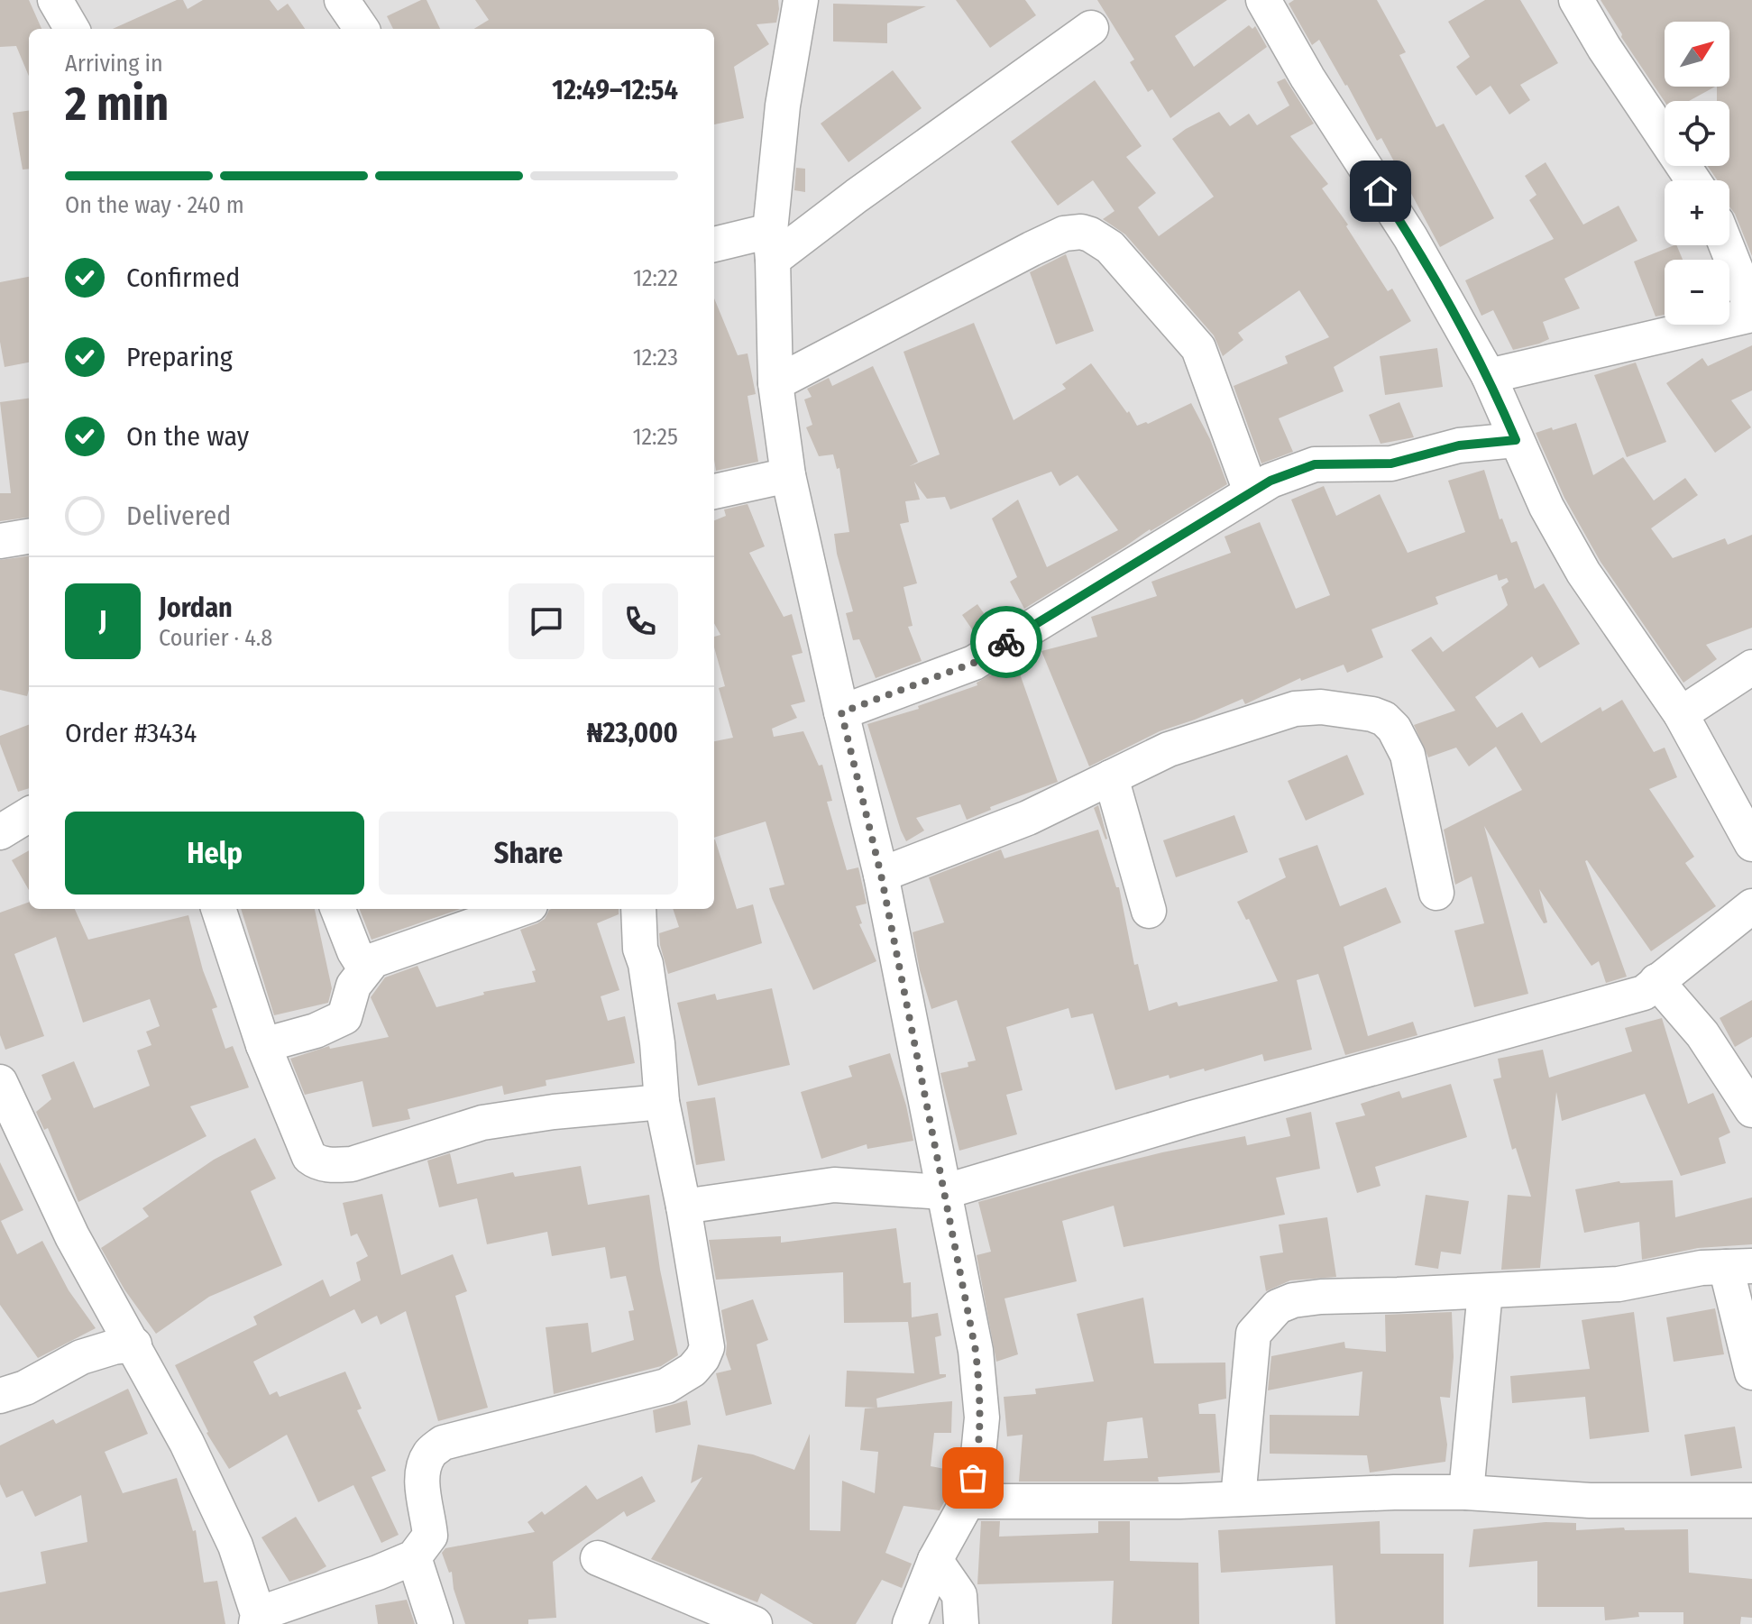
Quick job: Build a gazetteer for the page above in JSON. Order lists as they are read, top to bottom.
{
  "north": "top right",
  "page": {
    "map_buttons": ["+", "−"],
    "heading": ["2 min", "Arriving in", "12:49–12:54"],
    "panel": [
      "Jordan",
      "Courier · 4.8",
      "Order #3434",
      "₦23,000"
    ],
    "bar": "On the way · 240 m",
    "list": [
      ["Confirmed", "12:22"],
      ["Preparing", "12:23"],
      ["On the way", "12:25"],
      "Delivered"
    ],
    "round": "J",
    "buttons": ["Help", "Share"]
  }
}
